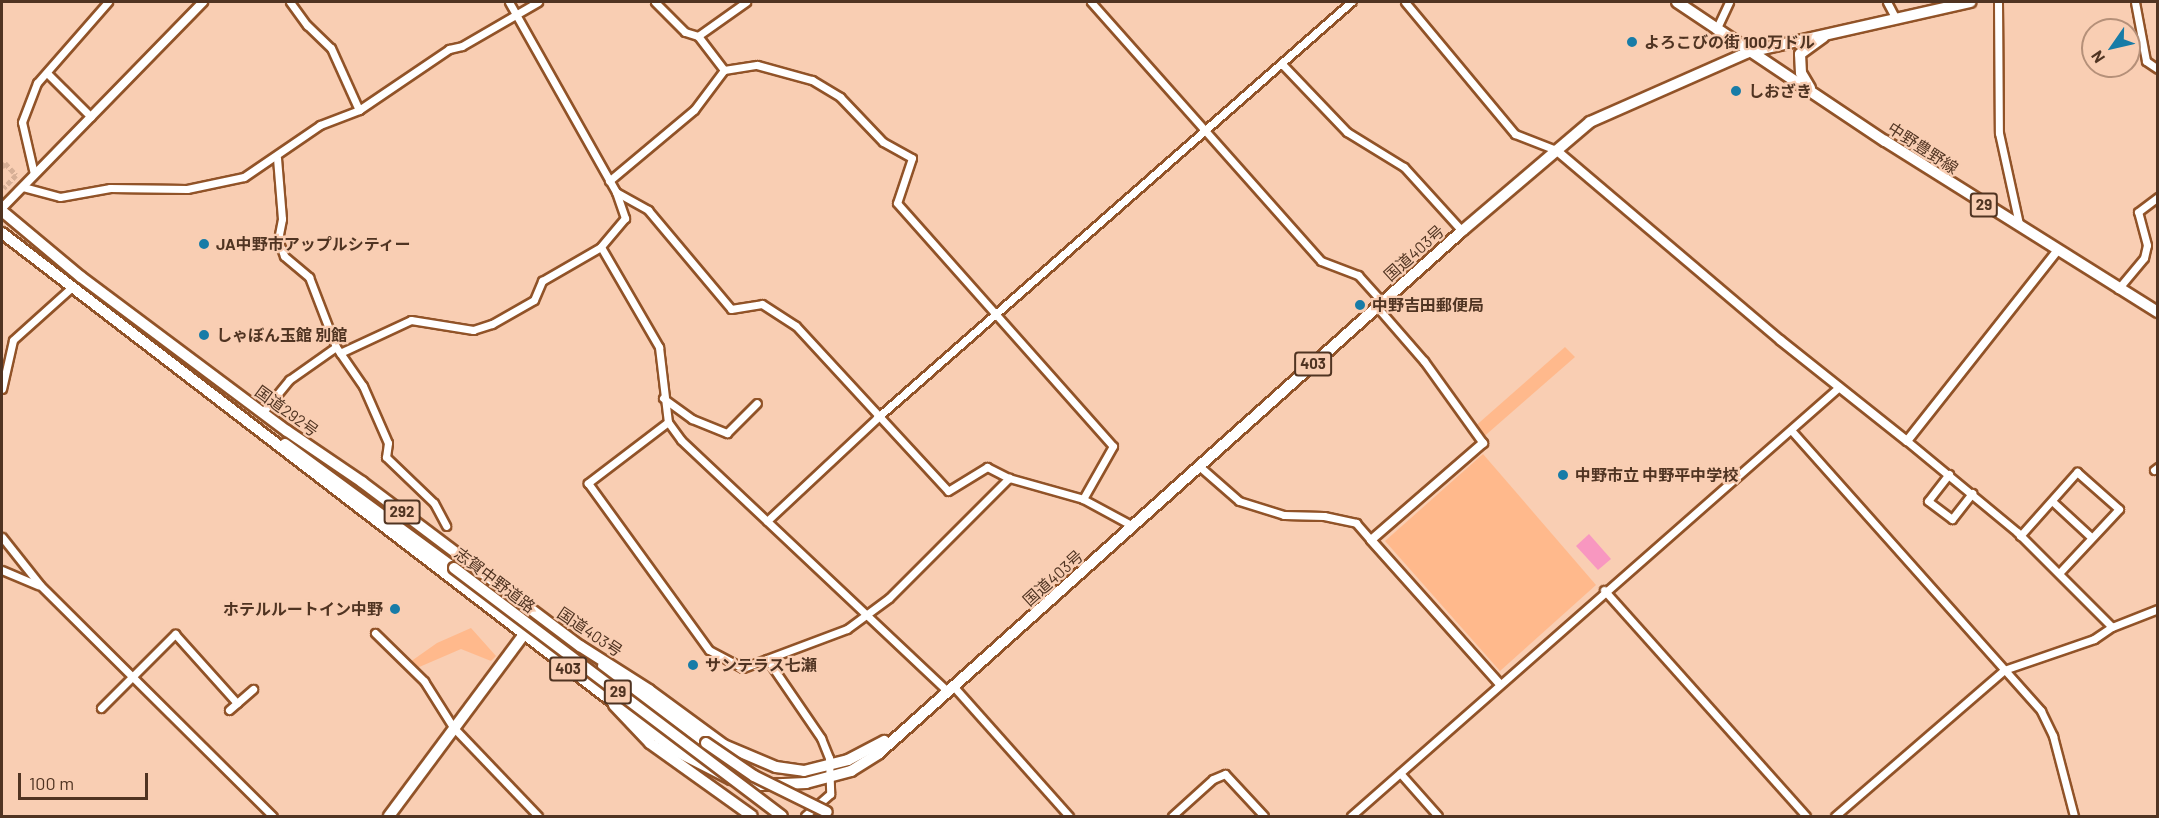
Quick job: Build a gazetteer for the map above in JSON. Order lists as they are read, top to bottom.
{
  "streets": {
    "main road": [
      "中野豊野線",
      "29",
      "国道403号",
      "403",
      "国道292号",
      "292",
      "志賀中野道路"
    ]
  },
  "crossings": [
    ["中野豊野線", "国道403号"],
    ["29", "国道403号"],
    ["29", "国道292号"],
    ["29", "志賀中野道路"],
    ["国道403号", "国道292号"]
  ],
  "places": [
    "よろこびの街 100万ドル",
    "しおざき",
    "JA中野市アップルシティー",
    "中野吉田郵便局",
    "しゃぼん玉館 別館",
    "中野市立 中野平中学校",
    "ホテルルートイン中野",
    "サンテラス七瀬"
  ],
  "scale_bar": "100 m",
  "north": "bottom left"
}
